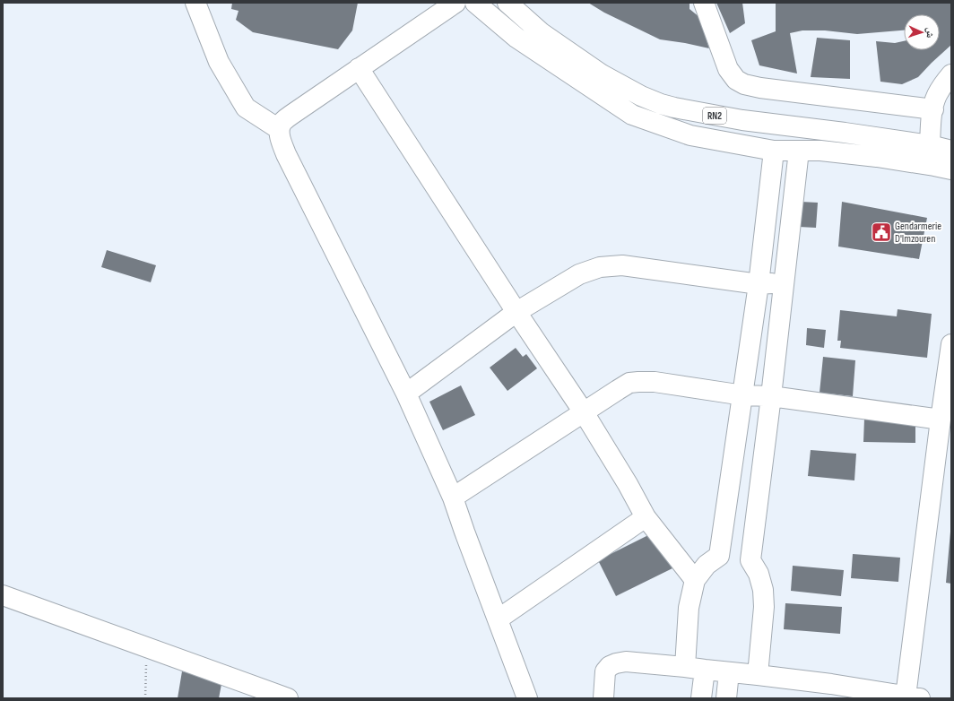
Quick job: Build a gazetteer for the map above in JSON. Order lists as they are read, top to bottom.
{
  "streets": {
    "main road": ["RN2"]
  },
  "places": {
    "public building": ["Gendarmerie D'Imzouren"]
  },
  "north": "right"
}
